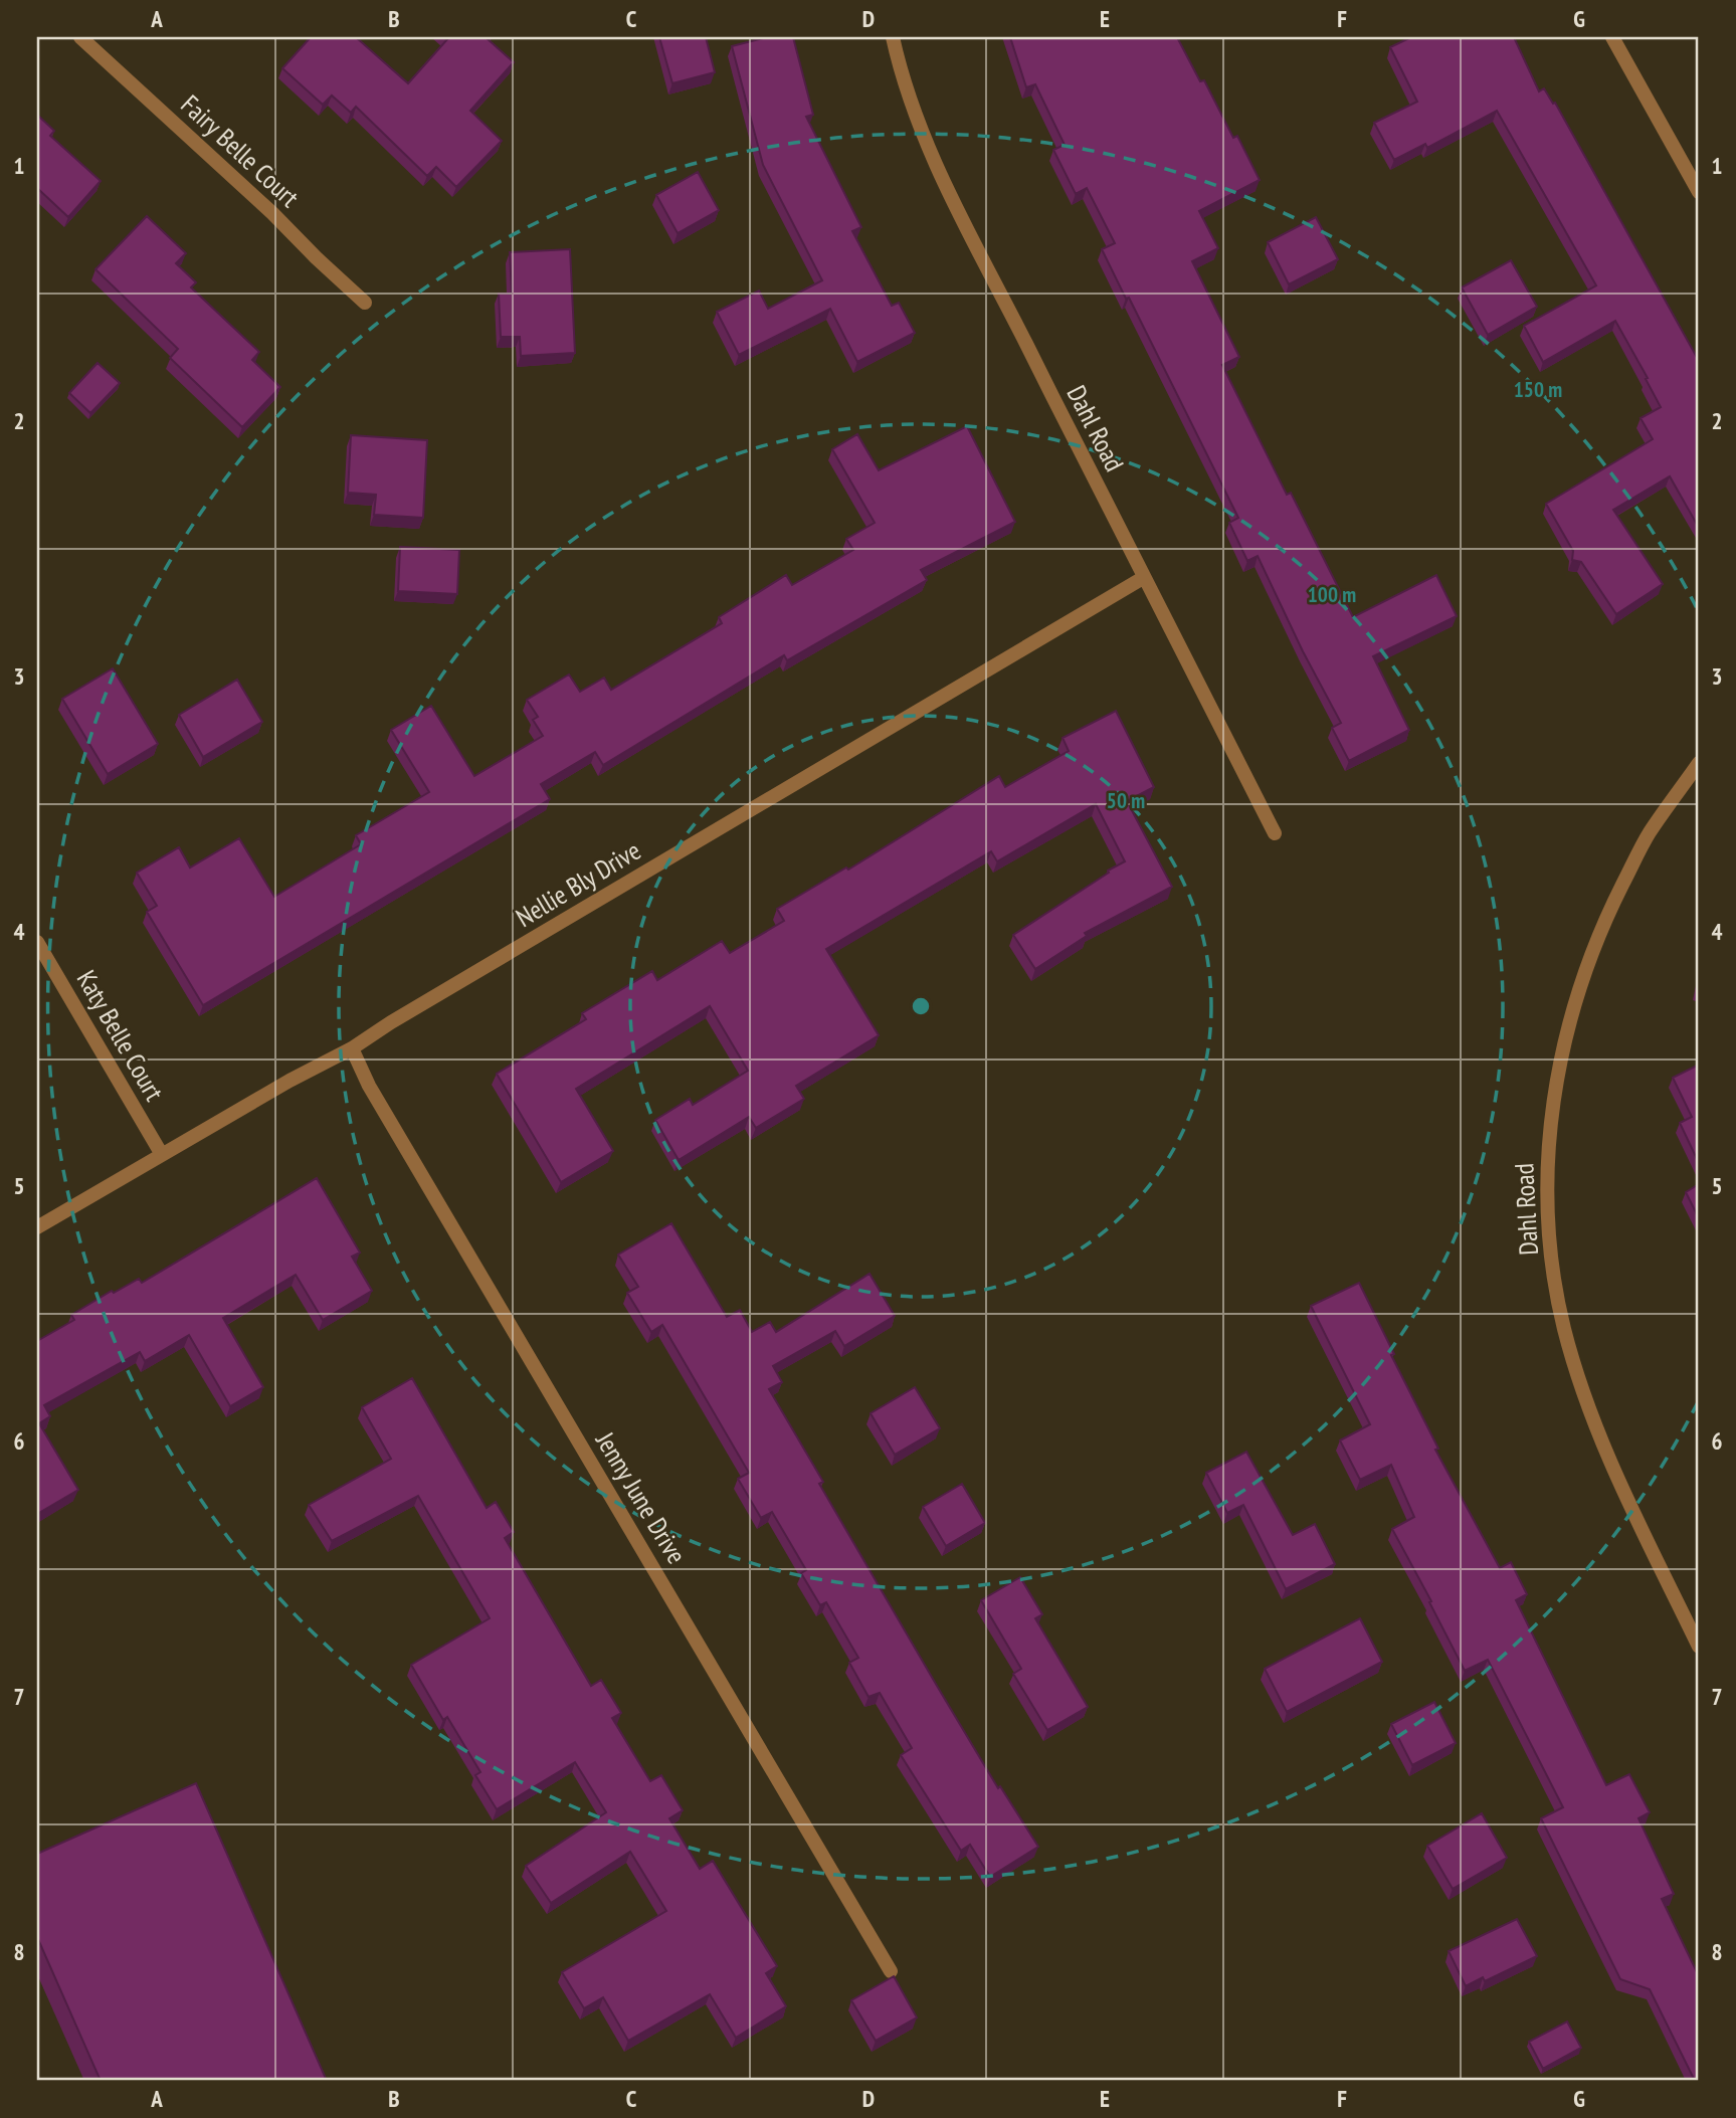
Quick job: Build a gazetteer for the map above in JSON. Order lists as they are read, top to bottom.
{
  "streets": {
    "street": [
      "Fairy Belle Court",
      "Dahl Road",
      "Nellie Bly Drive",
      "Katy Belle Court",
      "Jenny June Drive"
    ]
  },
  "crossings": [
    ["Dahl Road", "Nellie Bly Drive"],
    ["Nellie Bly Drive", "Katy Belle Court"],
    ["Nellie Bly Drive", "Jenny June Drive"]
  ],
  "grid": {
    "columns": [
      "A",
      "B",
      "C",
      "D",
      "E",
      "F",
      "G"
    ],
    "rows": [
      "1",
      "2",
      "3",
      "4",
      "5",
      "6",
      "7",
      "8"
    ]
  },
  "rings": ["150 m", "100 m", "50 m"]
}
